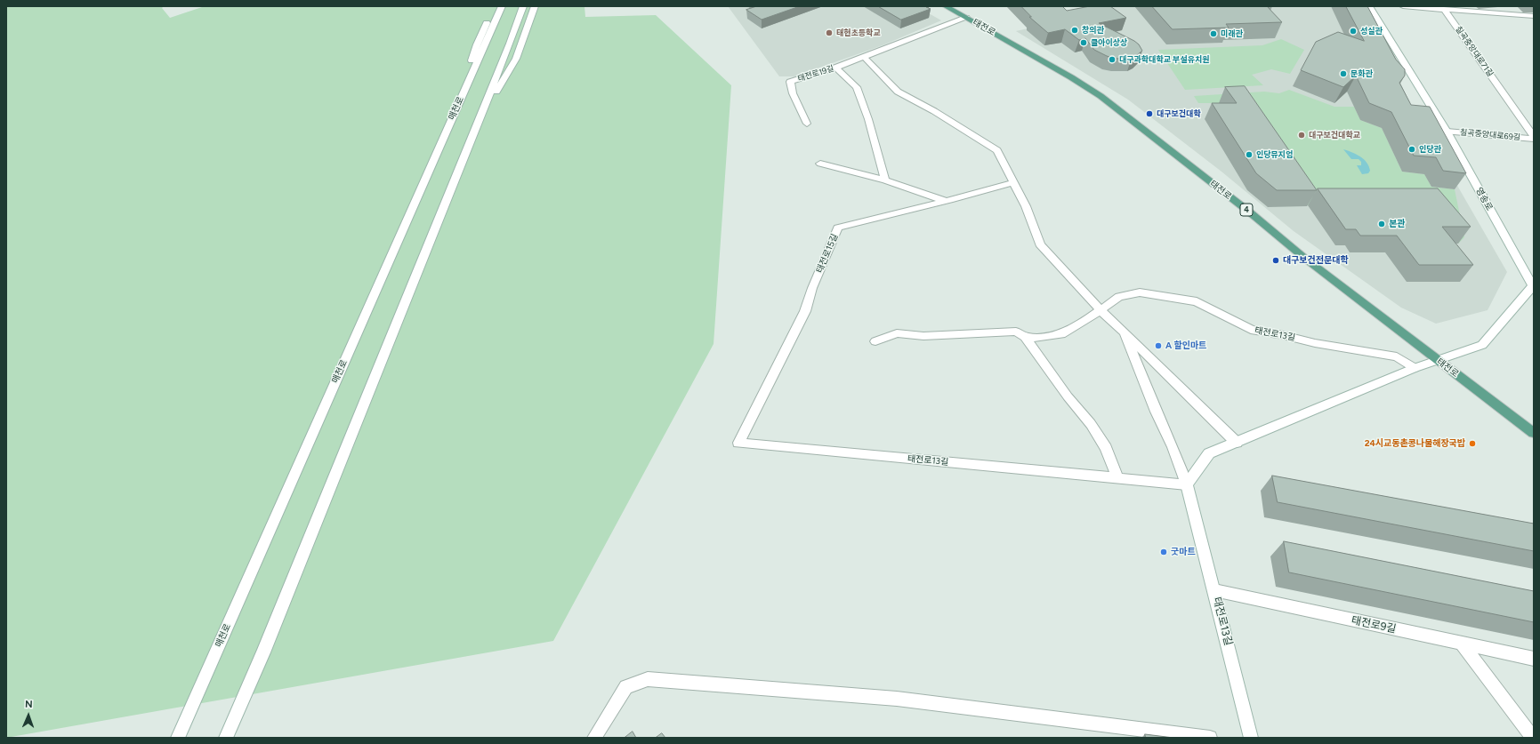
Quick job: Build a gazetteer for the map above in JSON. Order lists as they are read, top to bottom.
{
  "streets": {
    "main road": ["태전로", "4"],
    "street": [
      "칠곡중앙대로71길",
      "태전로19길",
      "매천로",
      "칠곡중앙대로69길",
      "영송로",
      "태전로15길",
      "태전로13길",
      "태전로9길"
    ]
  },
  "crossings": [
    ["태전로", "태전로19길"],
    ["태전로", "영송로"],
    ["칠곡중앙대로71길", "칠곡중앙대로69길"],
    ["칠곡중앙대로69길", "영송로"],
    ["태전로15길", "태전로13길"],
    ["태전로13길", "태전로9길"]
  ],
  "places": [
    "창의관",
    "성실관",
    "태현초등학교",
    "미래관",
    "클아이상상",
    "대구과학대학교 부설유치원",
    "문화관",
    "대구보건대학",
    "대구보건대학교",
    "인당관",
    "인당뮤지엄",
    "본관",
    "대구보건전문대학",
    "A 할인마트",
    "24시교동촌콩나물해장국밥",
    "굿마트"
  ],
  "north": "top"
}
